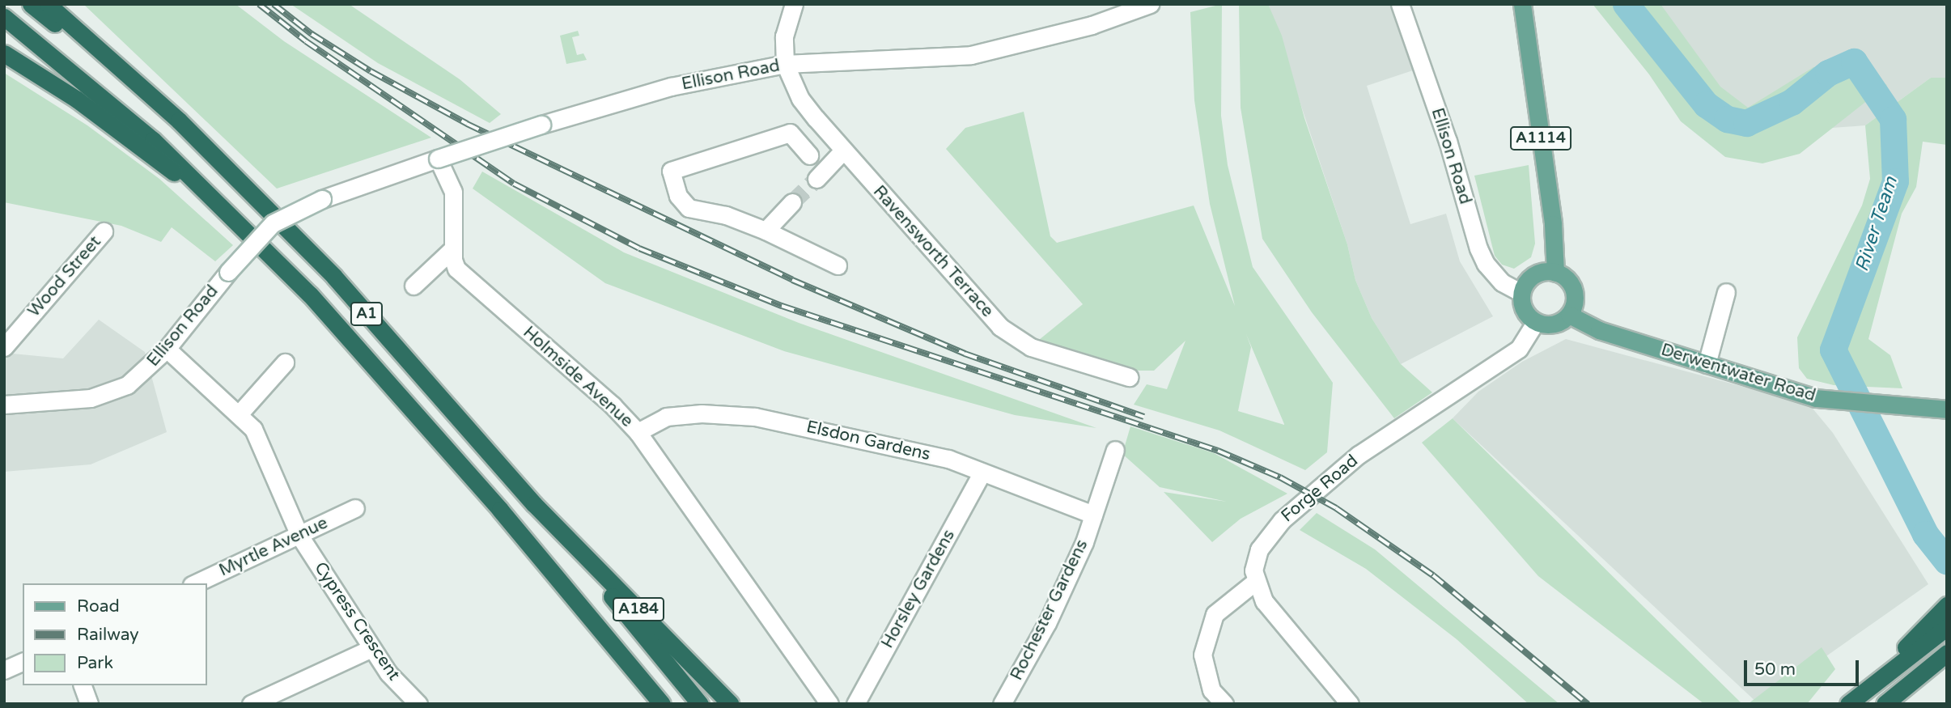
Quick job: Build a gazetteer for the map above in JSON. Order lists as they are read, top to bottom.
{
  "streets": {
    "highway": ["A1", "A184"],
    "main road": ["A1114", "Derwentwater Road"],
    "street": [
      "Ellison Road",
      "Ravensworth Terrace",
      "Wood Street",
      "Holmside Avenue",
      "Elsdon Gardens",
      "Forge Road",
      "Myrtle Avenue",
      "Horsley Gardens",
      "Rochester Gardens",
      "Cypress Crescent"
    ]
  },
  "crossings": [
    ["Ellison Road", "A1114"],
    ["Ellison Road", "Ravensworth Terrace"],
    ["Ellison Road", "Derwentwater Road"],
    ["Ellison Road", "Holmside Avenue"],
    ["Ellison Road", "Forge Road"],
    ["Ellison Road", "Cypress Crescent"],
    ["A1114", "Derwentwater Road"],
    ["A1114", "Forge Road"],
    ["A1", "A184"],
    ["Derwentwater Road", "Forge Road"],
    ["Holmside Avenue", "Elsdon Gardens"],
    ["Elsdon Gardens", "Horsley Gardens"],
    ["Elsdon Gardens", "Rochester Gardens"],
    ["Myrtle Avenue", "Cypress Crescent"]
  ],
  "water": ["River Team"],
  "legend": ["Road", "Railway", "Park"],
  "scale_bar": "50 m"
}
